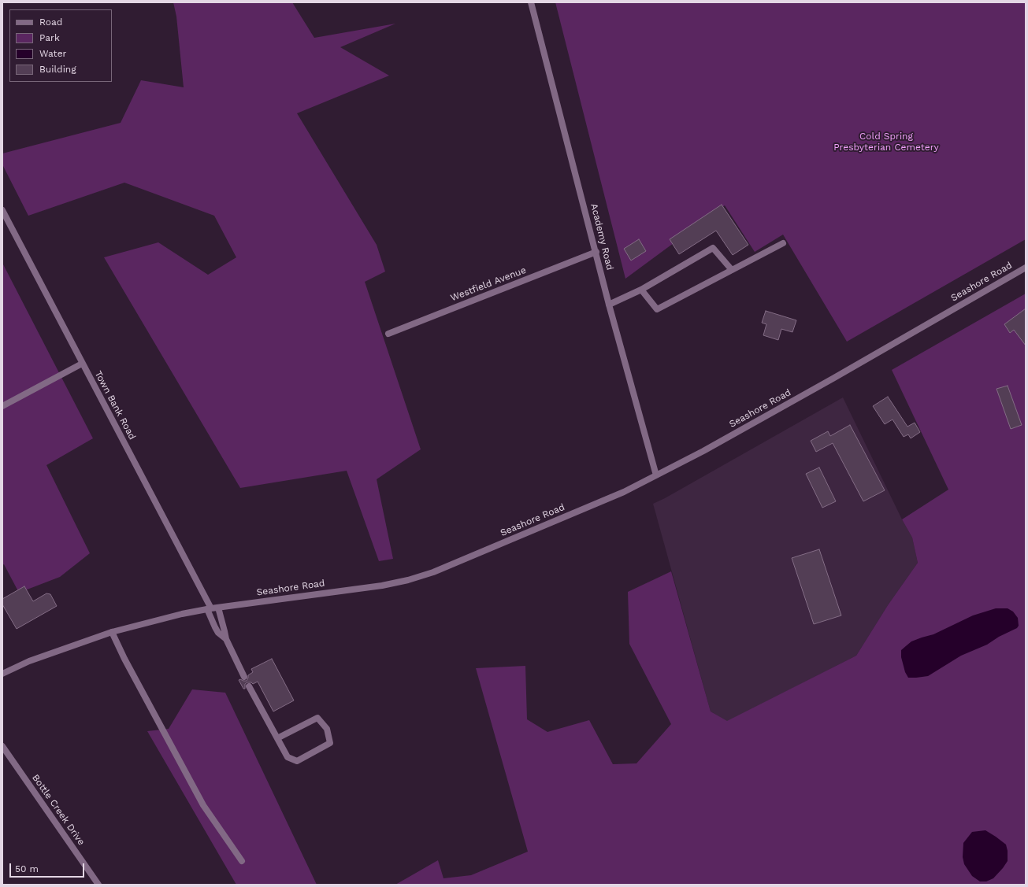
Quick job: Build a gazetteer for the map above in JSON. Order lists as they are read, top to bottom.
{
  "streets": {
    "street": [
      "Academy Road",
      "Seashore Road",
      "Westfield Avenue",
      "Town Bank Road",
      "Bottle Creek Drive"
    ]
  },
  "crossings": [
    ["Academy Road", "Seashore Road"],
    ["Academy Road", "Westfield Avenue"],
    ["Seashore Road", "Town Bank Road"]
  ],
  "parks": ["Cold Spring Presbyterian Cemetery"],
  "legend": [
    "Road",
    "Park",
    "Water",
    "Building"
  ],
  "scale_bar": "50 m"
}
